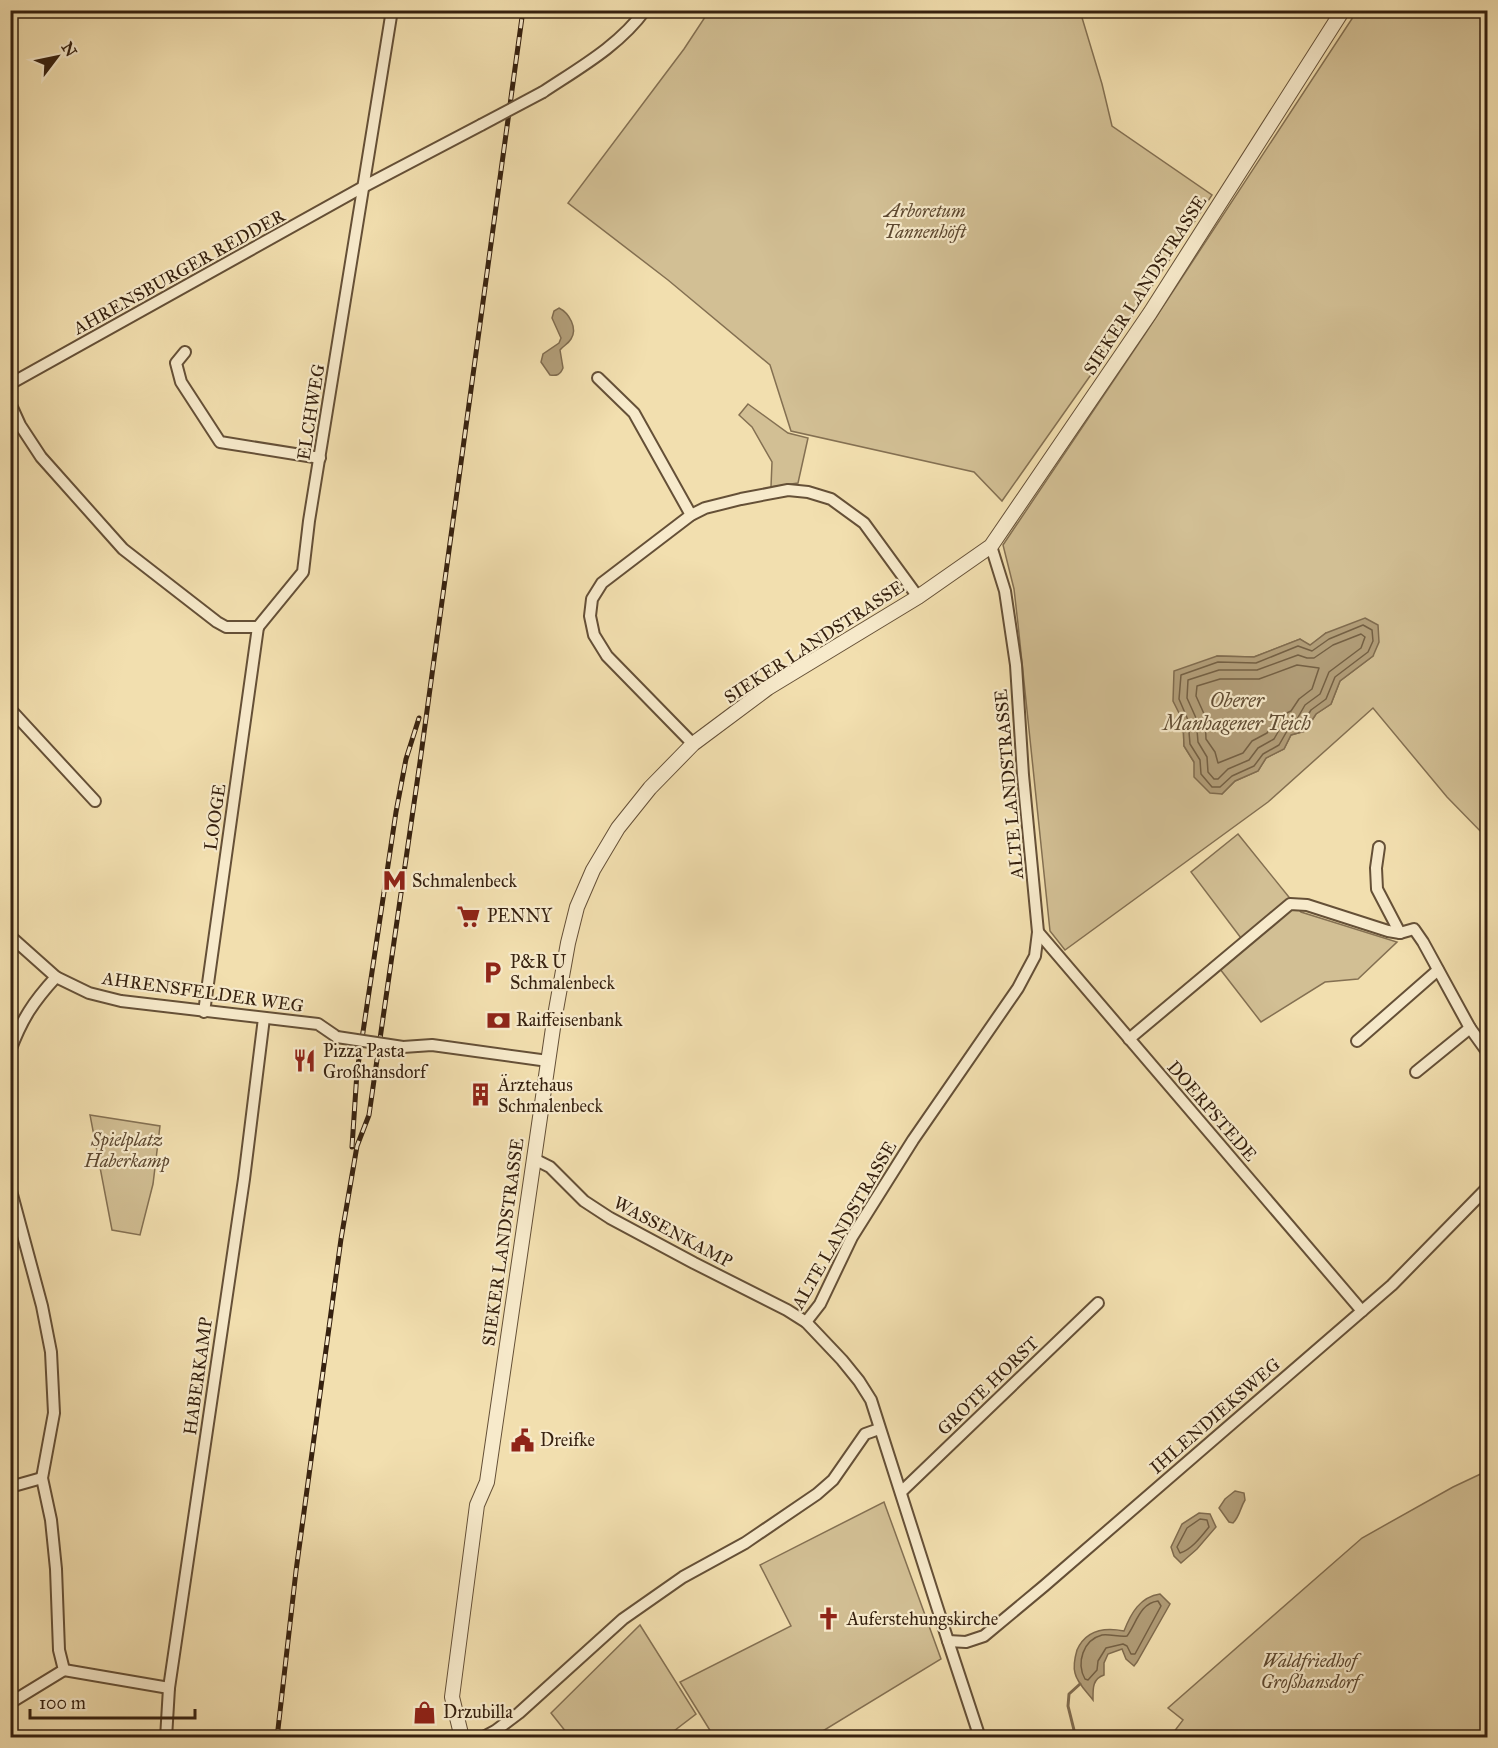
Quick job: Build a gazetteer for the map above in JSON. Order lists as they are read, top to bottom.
{
  "streets": {
    "street": [
      "AHRENSBURGER REDDER",
      "SIEKER LANDSTRASSE",
      "ELCHWEG",
      "ALTE LANDSTRASSE",
      "LOOGE",
      "AHRENSFELDER WEG",
      "DOERPSTEDE",
      "WASSENKAMP",
      "HABERKAMP",
      "GROTE HORST",
      "IHLENDIEKSWEG"
    ]
  },
  "crossings": [
    ["AHRENSBURGER REDDER", "ELCHWEG"],
    ["SIEKER LANDSTRASSE", "ALTE LANDSTRASSE"],
    ["SIEKER LANDSTRASSE", "AHRENSFELDER WEG"],
    ["SIEKER LANDSTRASSE", "WASSENKAMP"],
    ["ELCHWEG", "LOOGE"],
    ["ALTE LANDSTRASSE", "DOERPSTEDE"],
    ["ALTE LANDSTRASSE", "WASSENKAMP"],
    ["ALTE LANDSTRASSE", "GROTE HORST"],
    ["ALTE LANDSTRASSE", "IHLENDIEKSWEG"],
    ["LOOGE", "AHRENSFELDER WEG"],
    ["AHRENSFELDER WEG", "HABERKAMP"],
    ["DOERPSTEDE", "IHLENDIEKSWEG"]
  ],
  "water": ["Oberer Manhagener Teich"],
  "parks": ["Arboretum Tannenhöft", "Spielplatz Haberkamp", "Waldfriedhof Großhansdorf"],
  "places": {
    "metro station": ["Schmalenbeck"],
    "supermarket": ["PENNY"],
    "parking": ["P&R U Schmalenbeck"],
    "bank": ["Raiffeisenbank"],
    "restaurant": ["Pizza Pasta Großhansdorf"],
    "building": ["Ärztehaus Schmalenbeck"],
    "public building": ["Dreifke"],
    "church": ["Auferstehungskirche"],
    "shop": ["Drzubilla"]
  },
  "scale_bar": "100 m",
  "north": "top right"
}
